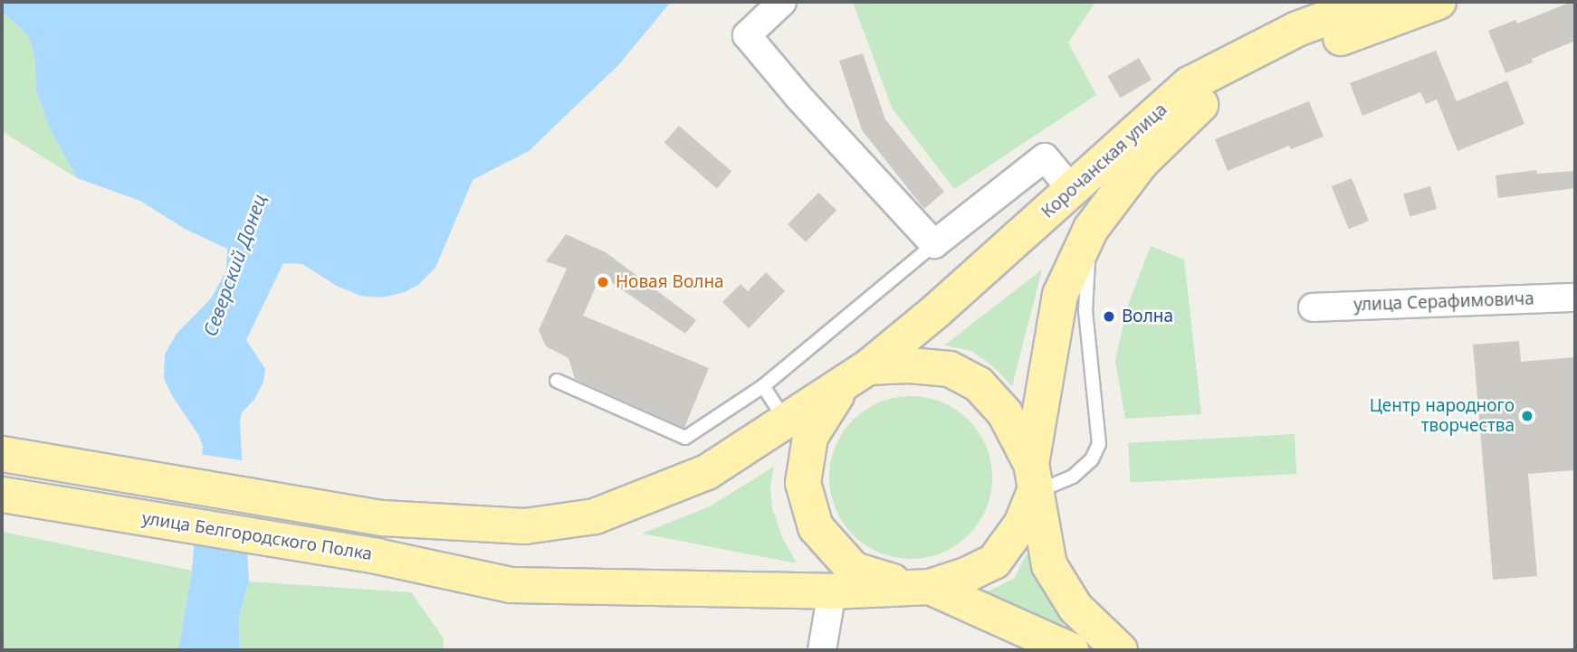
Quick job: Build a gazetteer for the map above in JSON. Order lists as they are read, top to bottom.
{
  "streets": {
    "main road": ["Корочанская улица", "улица Белгородского Полка"],
    "street": ["улица Серафимовича"]
  },
  "crossings": [
    ["Корочанская улица", "улица Белгородского Полка"]
  ],
  "water": ["Северский Донец"],
  "places": ["Новая Волна", "Волна", "Центр народного творчества"]
}
